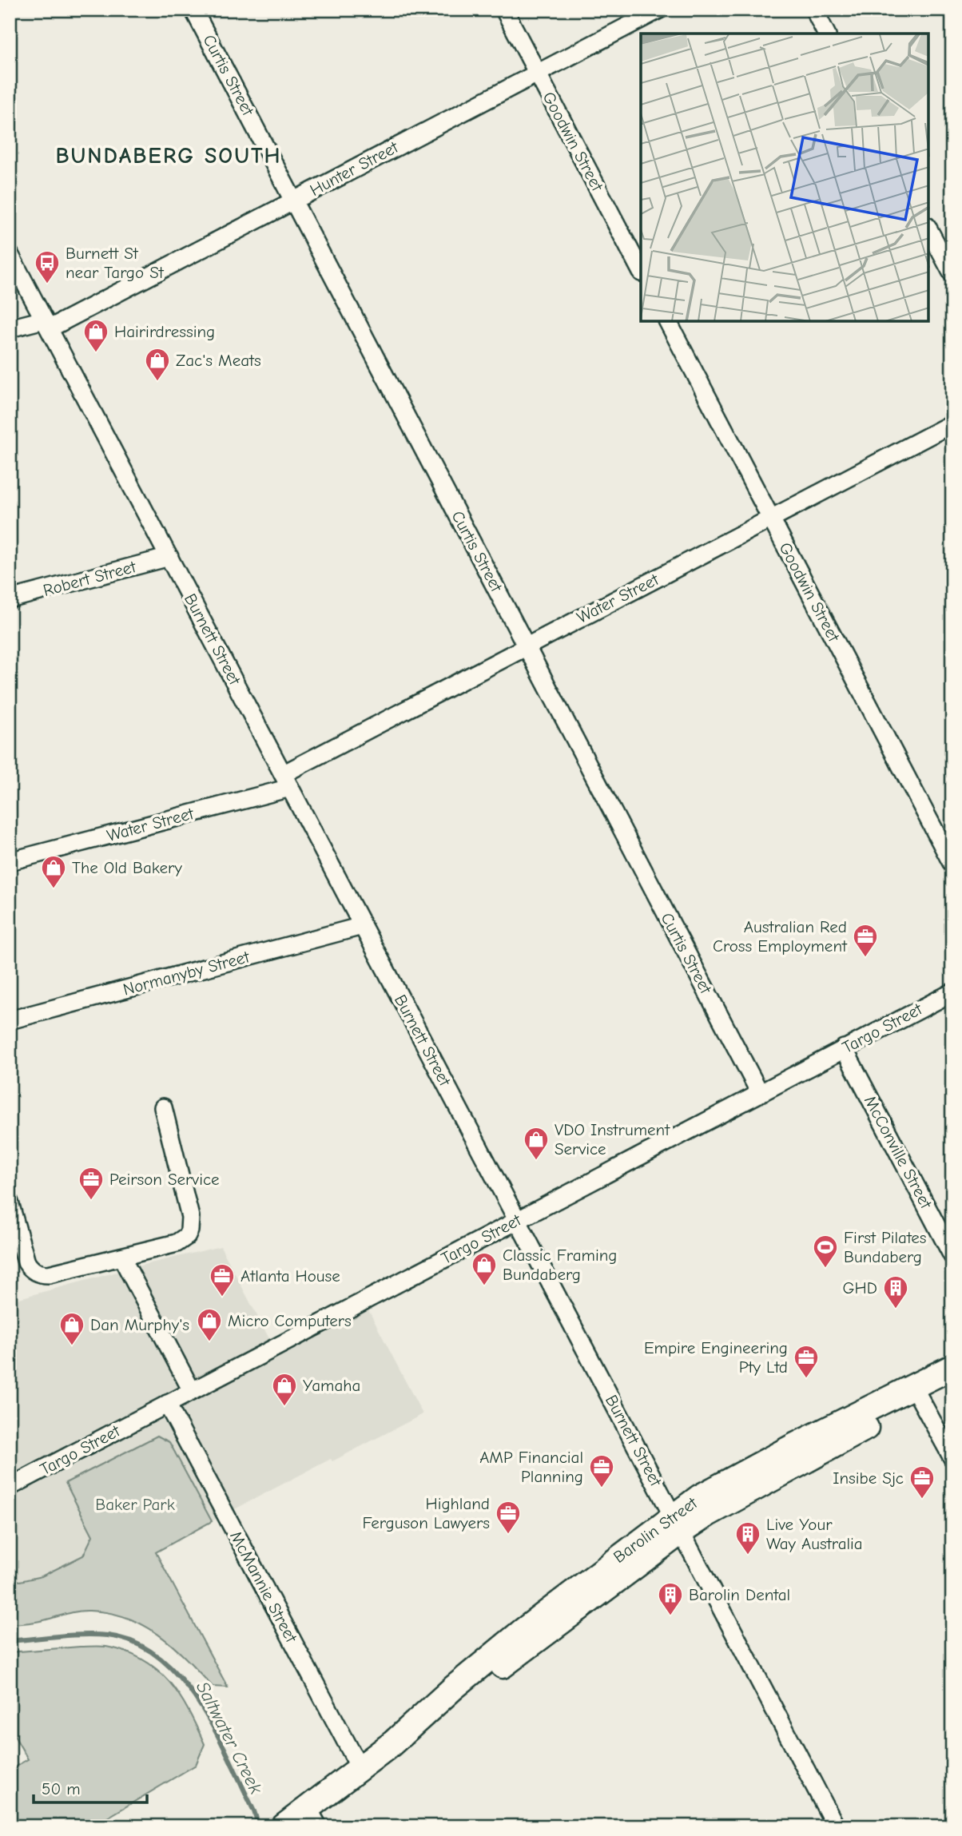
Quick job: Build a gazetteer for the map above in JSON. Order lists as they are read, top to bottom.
{
  "streets": {
    "main road": ["Barolin Street"],
    "street": [
      "Curtis Street",
      "Goodwin Street",
      "Hunter Street",
      "Robert Street",
      "Water Street",
      "Burnett Street",
      "Normanyby Street",
      "Targo Street",
      "McConville Street",
      "McMannie Street"
    ]
  },
  "crossings": [
    ["Curtis Street", "Hunter Street"],
    ["Curtis Street", "Water Street"],
    ["Curtis Street", "Targo Street"],
    ["Goodwin Street", "Hunter Street"],
    ["Goodwin Street", "Water Street"],
    ["Hunter Street", "Burnett Street"],
    ["Robert Street", "Burnett Street"],
    ["Water Street", "Burnett Street"],
    ["Burnett Street", "Normanyby Street"],
    ["Burnett Street", "Targo Street"],
    ["Burnett Street", "Barolin Street"],
    ["Targo Street", "McConville Street"],
    ["Targo Street", "McMannie Street"],
    ["Barolin Street", "McMannie Street"]
  ],
  "districts": ["BUNDABERG SOUTH"],
  "water": ["Saltwater Creek"],
  "parks": ["Baker Park"],
  "places": {
    "bus stop": ["Burnett St near Targo St"],
    "shop": [
      "Hairirdressing",
      "Zac's Meats",
      "The Old Bakery",
      "VDO Instrument Service",
      "Classic Framing Bundaberg",
      "Micro Computers",
      "Dan Murphy's",
      "Yamaha"
    ],
    "office": [
      "Australian Red Cross Employment",
      "Peirson Service",
      "Atlanta House",
      "Empire Engineering Pty Ltd",
      "AMP Financial Planning",
      "Insibe Sjc",
      "Highland Ferguson Lawyers"
    ],
    "sports": ["First Pilates Bundaberg"],
    "building": ["GHD", "Live Your Way Australia", "Barolin Dental"]
  },
  "scale_bar": "50 m"
}
